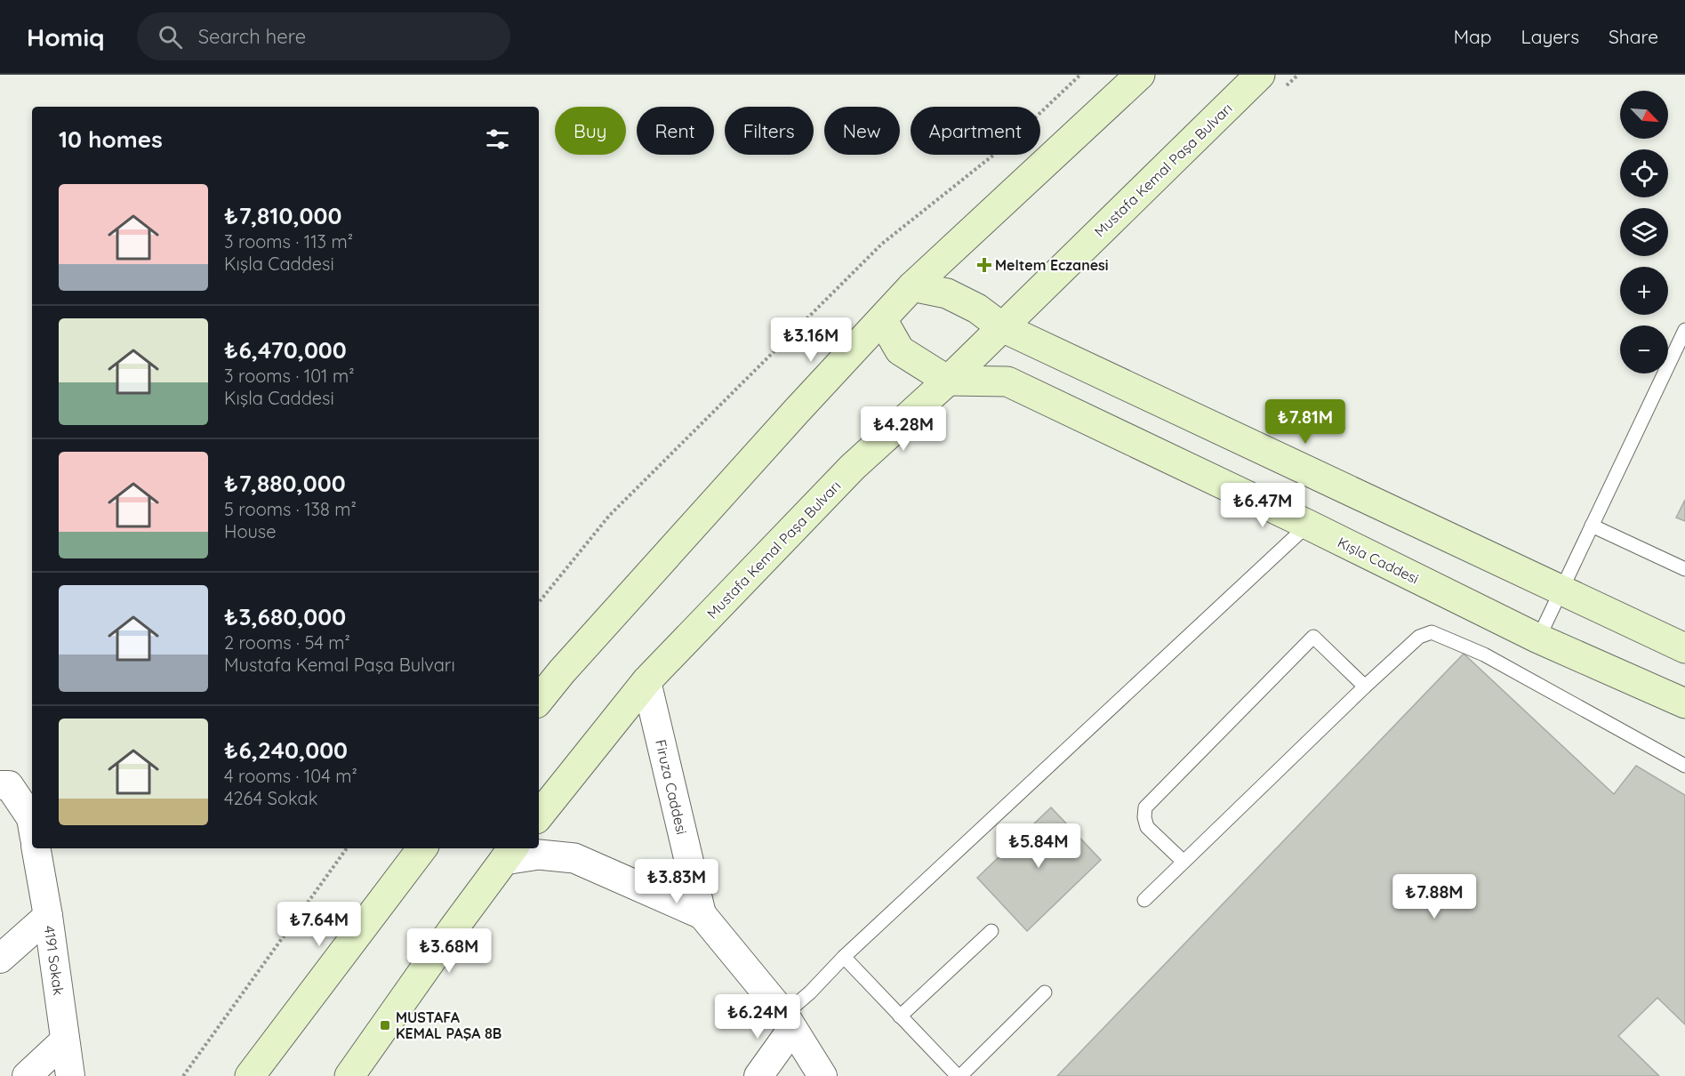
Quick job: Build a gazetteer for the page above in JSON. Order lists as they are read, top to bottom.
{
  "streets": {
    "main road": ["Mustafa Kemal Paşa Bulvarı", "Kışla Caddesi"],
    "street": ["Firuza Caddesi", "4191 Sokak"]
  },
  "crossings": [
    ["Mustafa Kemal Paşa Bulvarı", "Kışla Caddesi"],
    ["Mustafa Kemal Paşa Bulvarı", "Firuza Caddesi"]
  ],
  "places": {
    "health": ["Meltem Eczanesi"],
    "transit": ["MUSTAFA KEMAL PAŞA 8B"]
  },
  "north": "bottom right",
  "page": {
    "header": "Homiq",
    "search": "Search here",
    "nav": ["Map", "Layers", "Share"],
    "map_buttons": ["+", "−"],
    "chip": [
      "Buy",
      "Rent",
      "Filters",
      "New",
      "Apartment"
    ],
    "heading": "10 homes",
    "list": [
      {
        "name": "₺7,810,000",
        "note": "3 rooms · 113 m² · Kışla Caddesi"
      },
      {
        "name": "₺6,470,000",
        "note": "3 rooms · 101 m² · Kışla Caddesi"
      },
      {
        "name": "₺7,880,000",
        "note": "5 rooms · 138 m² · House"
      },
      {
        "name": "₺3,680,000",
        "note": "2 rooms · 54 m² · Mustafa Kemal Paşa Bulvarı"
      },
      {
        "name": "₺6,240,000",
        "note": "4 rooms · 104 m² · 4264 Sokak"
      }
    ],
    "price": [
      "₺3.16M",
      "₺7.81M",
      "₺4.28M",
      "₺6.47M",
      "₺5.84M",
      "₺3.83M",
      "₺7.88M",
      "₺7.64M",
      "₺3.68M",
      "₺6.24M"
    ]
  }
}
